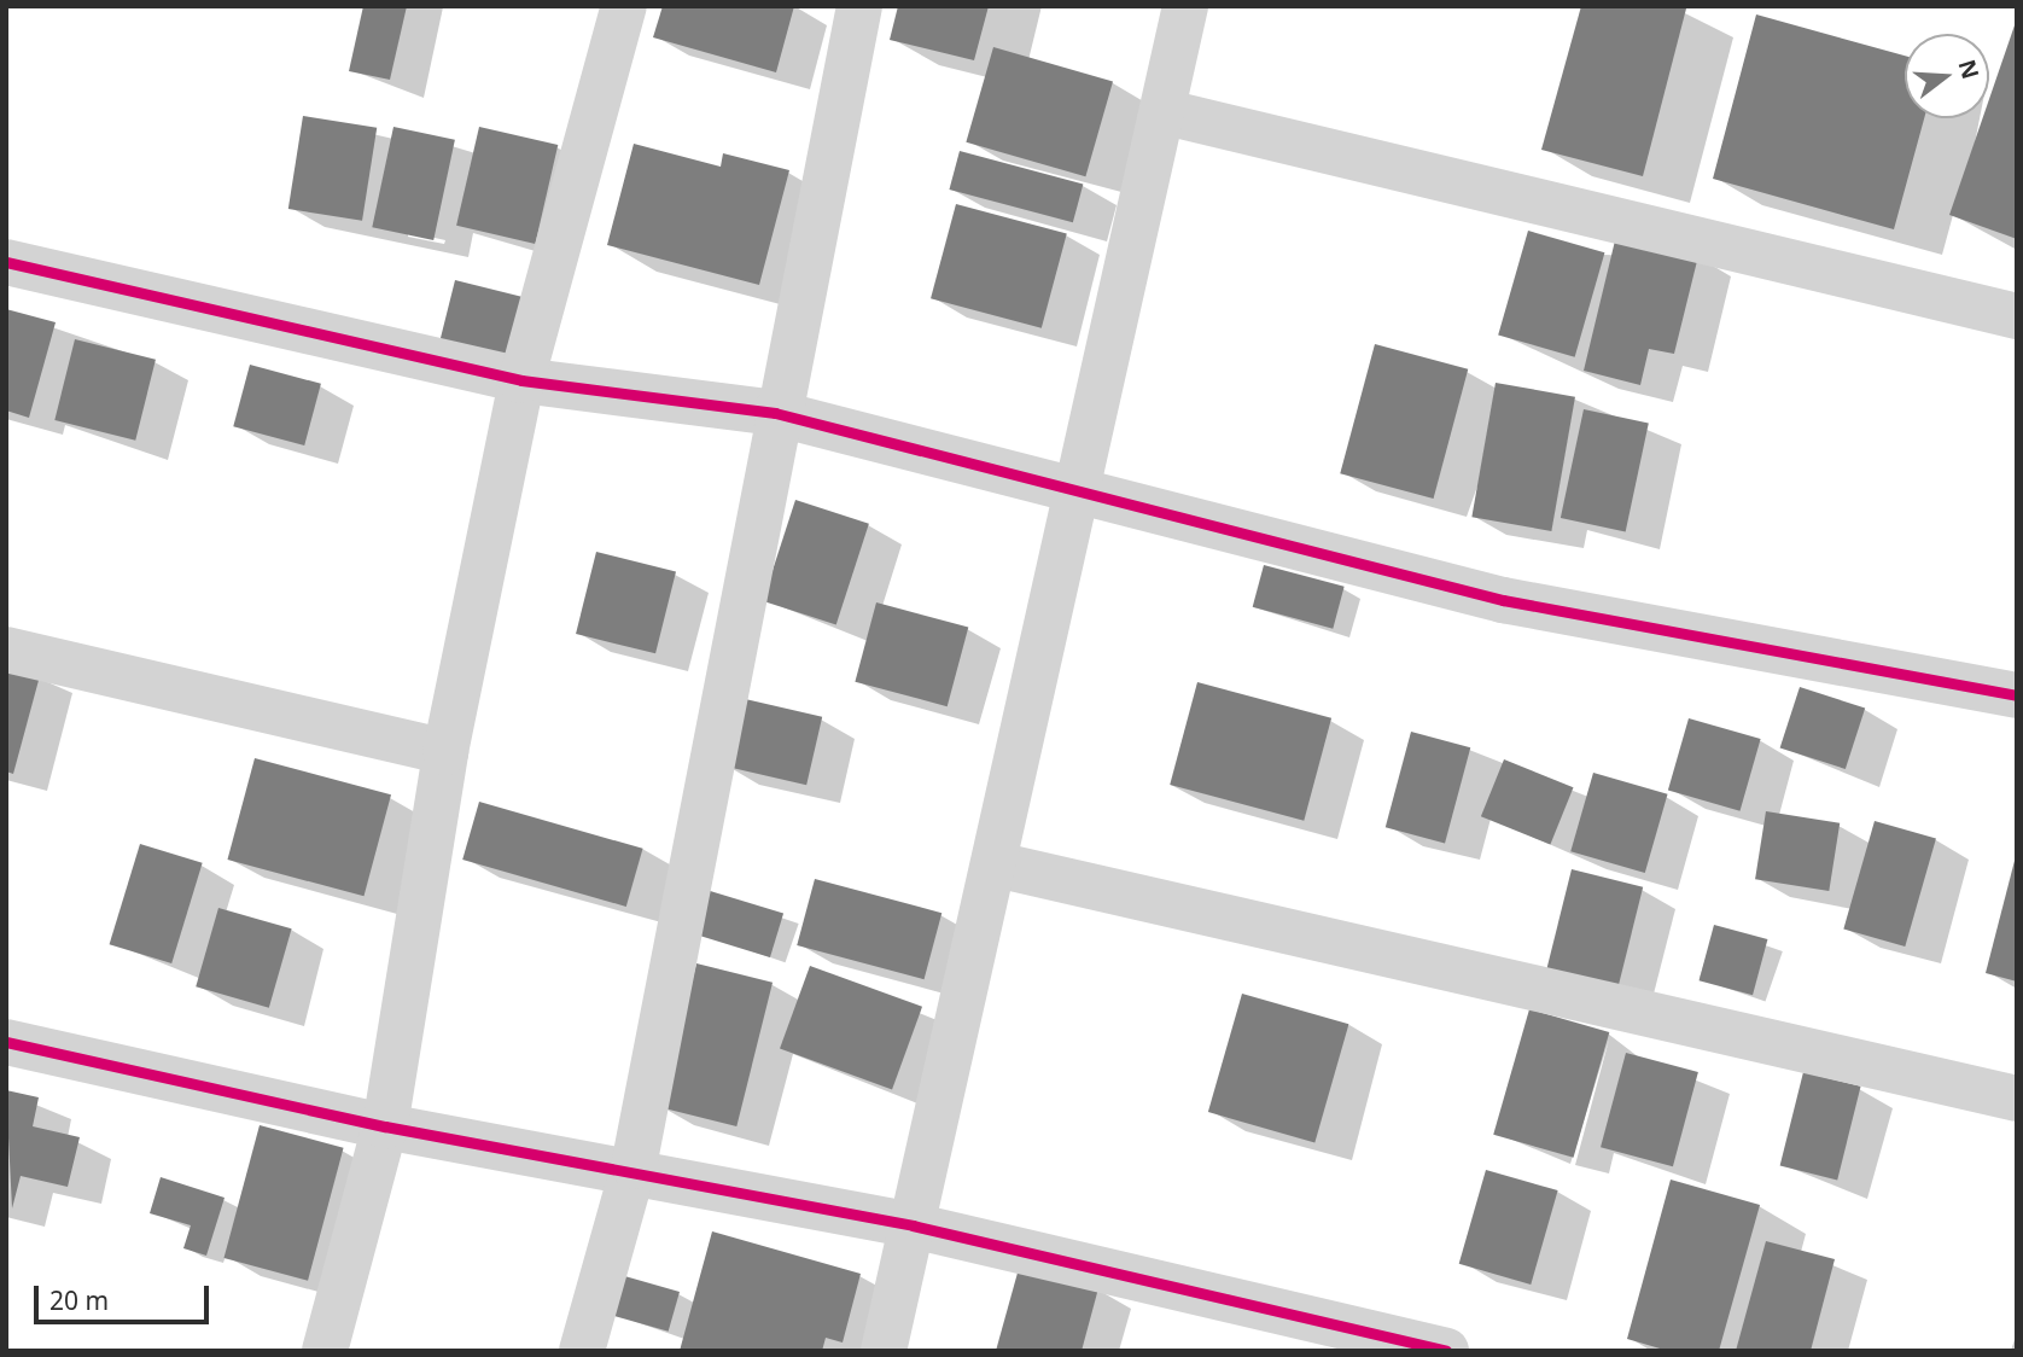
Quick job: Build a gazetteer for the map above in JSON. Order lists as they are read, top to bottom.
{
  "scale_bar": "20 m",
  "north": "right"
}
